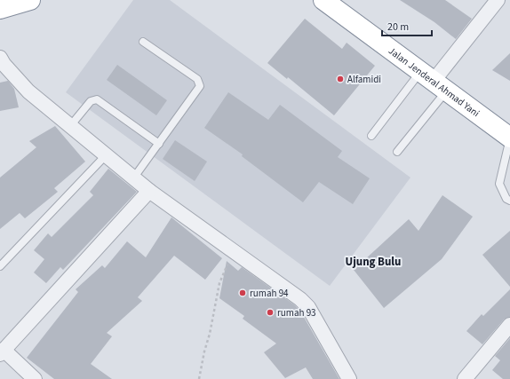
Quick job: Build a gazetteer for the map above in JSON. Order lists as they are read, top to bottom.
{
  "streets": {
    "highway": ["Jalan Jenderal Ahmad Yani"]
  },
  "districts": ["Ujung Bulu"],
  "places": ["Alfamidi", "rumah 94", "rumah 93"],
  "scale_bar": "20 m"
}
